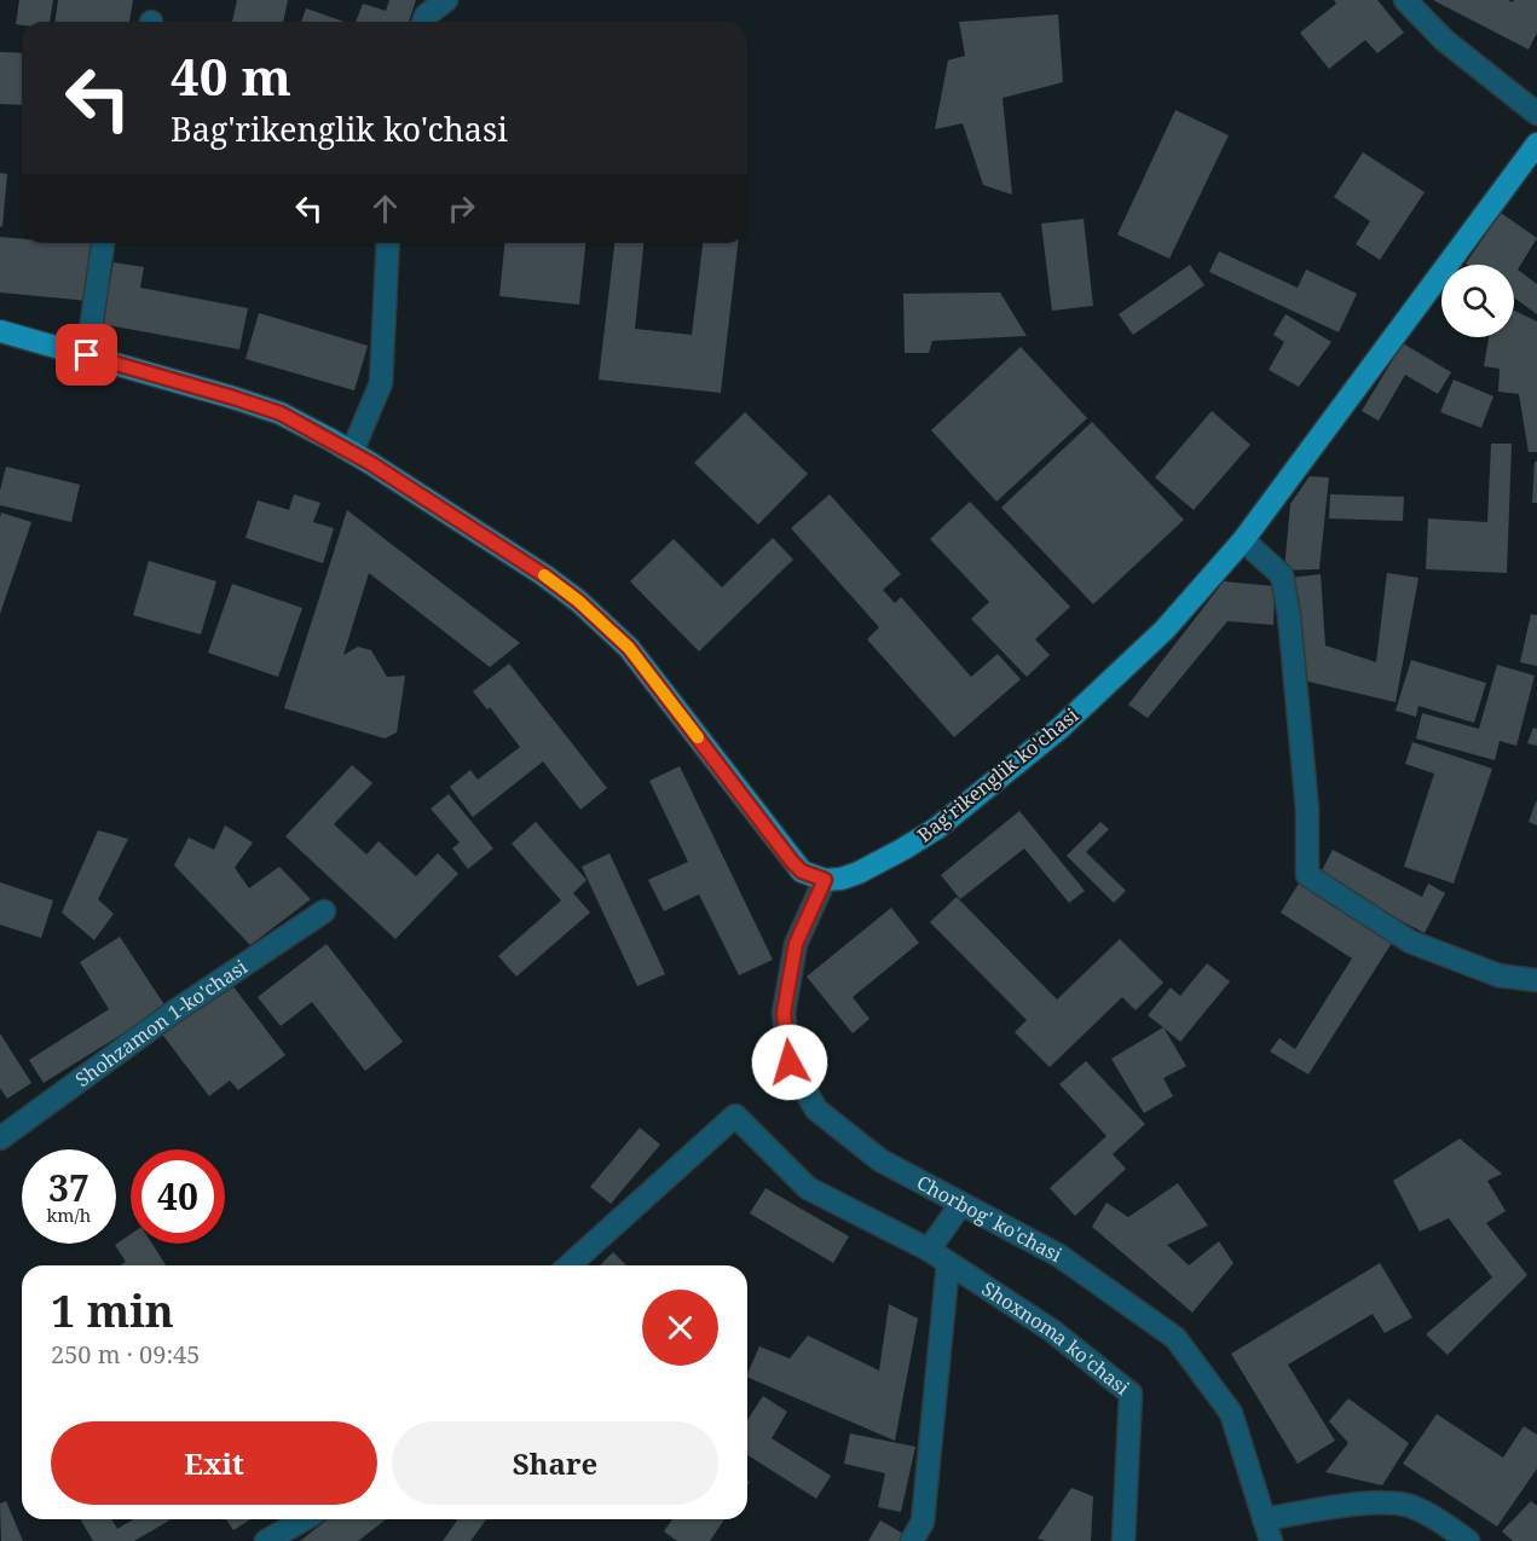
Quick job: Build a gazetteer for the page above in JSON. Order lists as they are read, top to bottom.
{
  "streets": {
    "main road": ["Bag'rikenglik ko'chasi"],
    "street": ["Shohzamon 1-ko'chasi", "Chorbog' ko'chasi", "Shoxnoma ko'chasi"]
  },
  "crossings": [
    ["Bag'rikenglik ko'chasi", "Chorbog' ko'chasi"]
  ],
  "page": {
    "turn": ["40 m", "Bag'rikenglik ko'chasi"],
    "speed": "37 km/h",
    "limit": "40",
    "heading": ["1 min", "250 m · 09:45"],
    "buttons": ["Exit", "Share"]
  }
}
